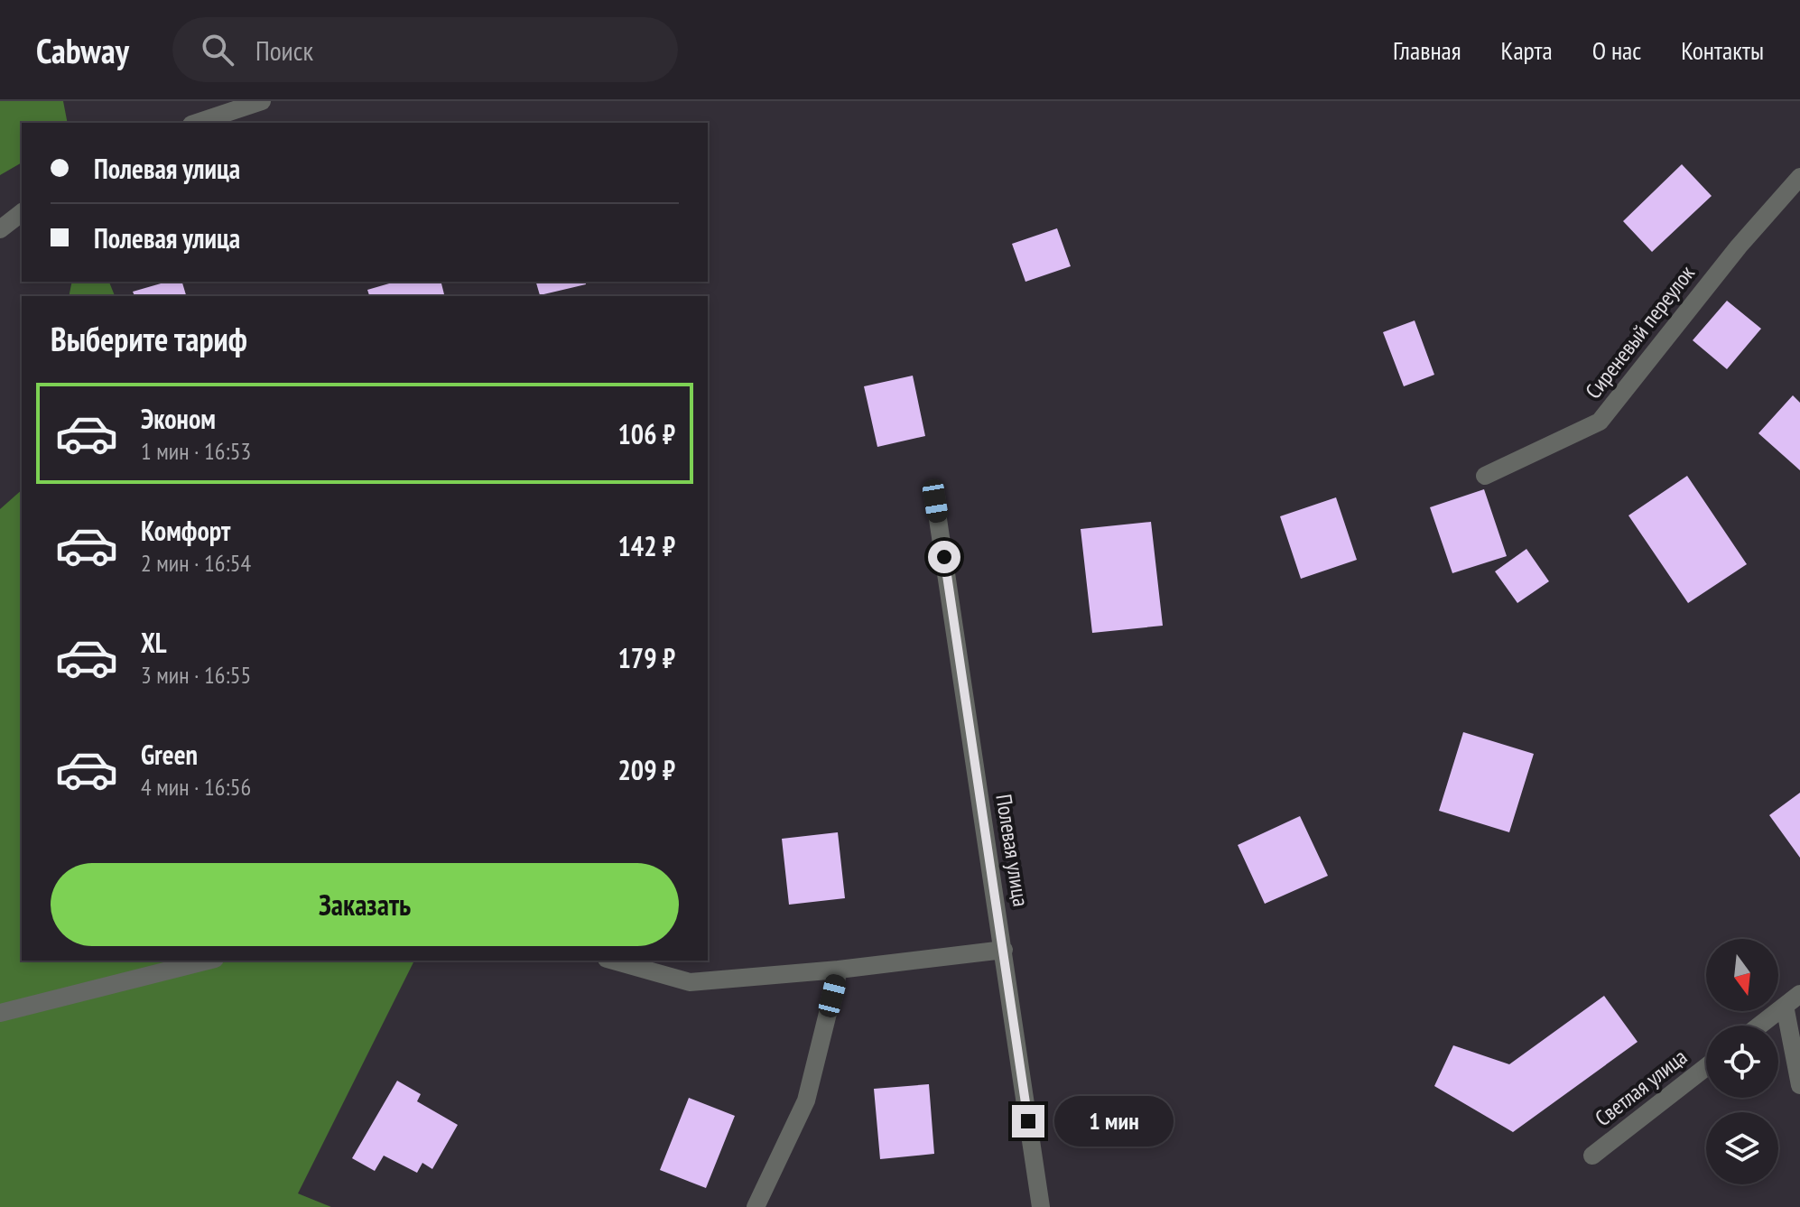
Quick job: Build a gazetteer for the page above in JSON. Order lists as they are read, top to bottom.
{
  "streets": {
    "street": ["Сиреневый переулок", "Полевая улица", "Светлая улица"]
  },
  "north": "bottom",
  "page": {
    "header": "Cabway",
    "search": "Поиск",
    "nav": [
      "Главная",
      "Карта",
      "О нас",
      "Контакты"
    ],
    "banner": ["Полевая улица", "Полевая улица"],
    "heading": "Выберите тариф",
    "list": [
      {
        "name": "Эконом",
        "note": "1 мин · 16:53",
        "value": "106 ₽"
      },
      {
        "name": "Комфорт",
        "note": "2 мин · 16:54",
        "value": "142 ₽"
      },
      {
        "name": "XL",
        "note": "3 мин · 16:55",
        "value": "179 ₽"
      },
      {
        "name": "Green",
        "note": "4 мин · 16:56",
        "value": "209 ₽"
      }
    ],
    "buttons": "Заказать",
    "bubble": "1 мин"
  }
}
